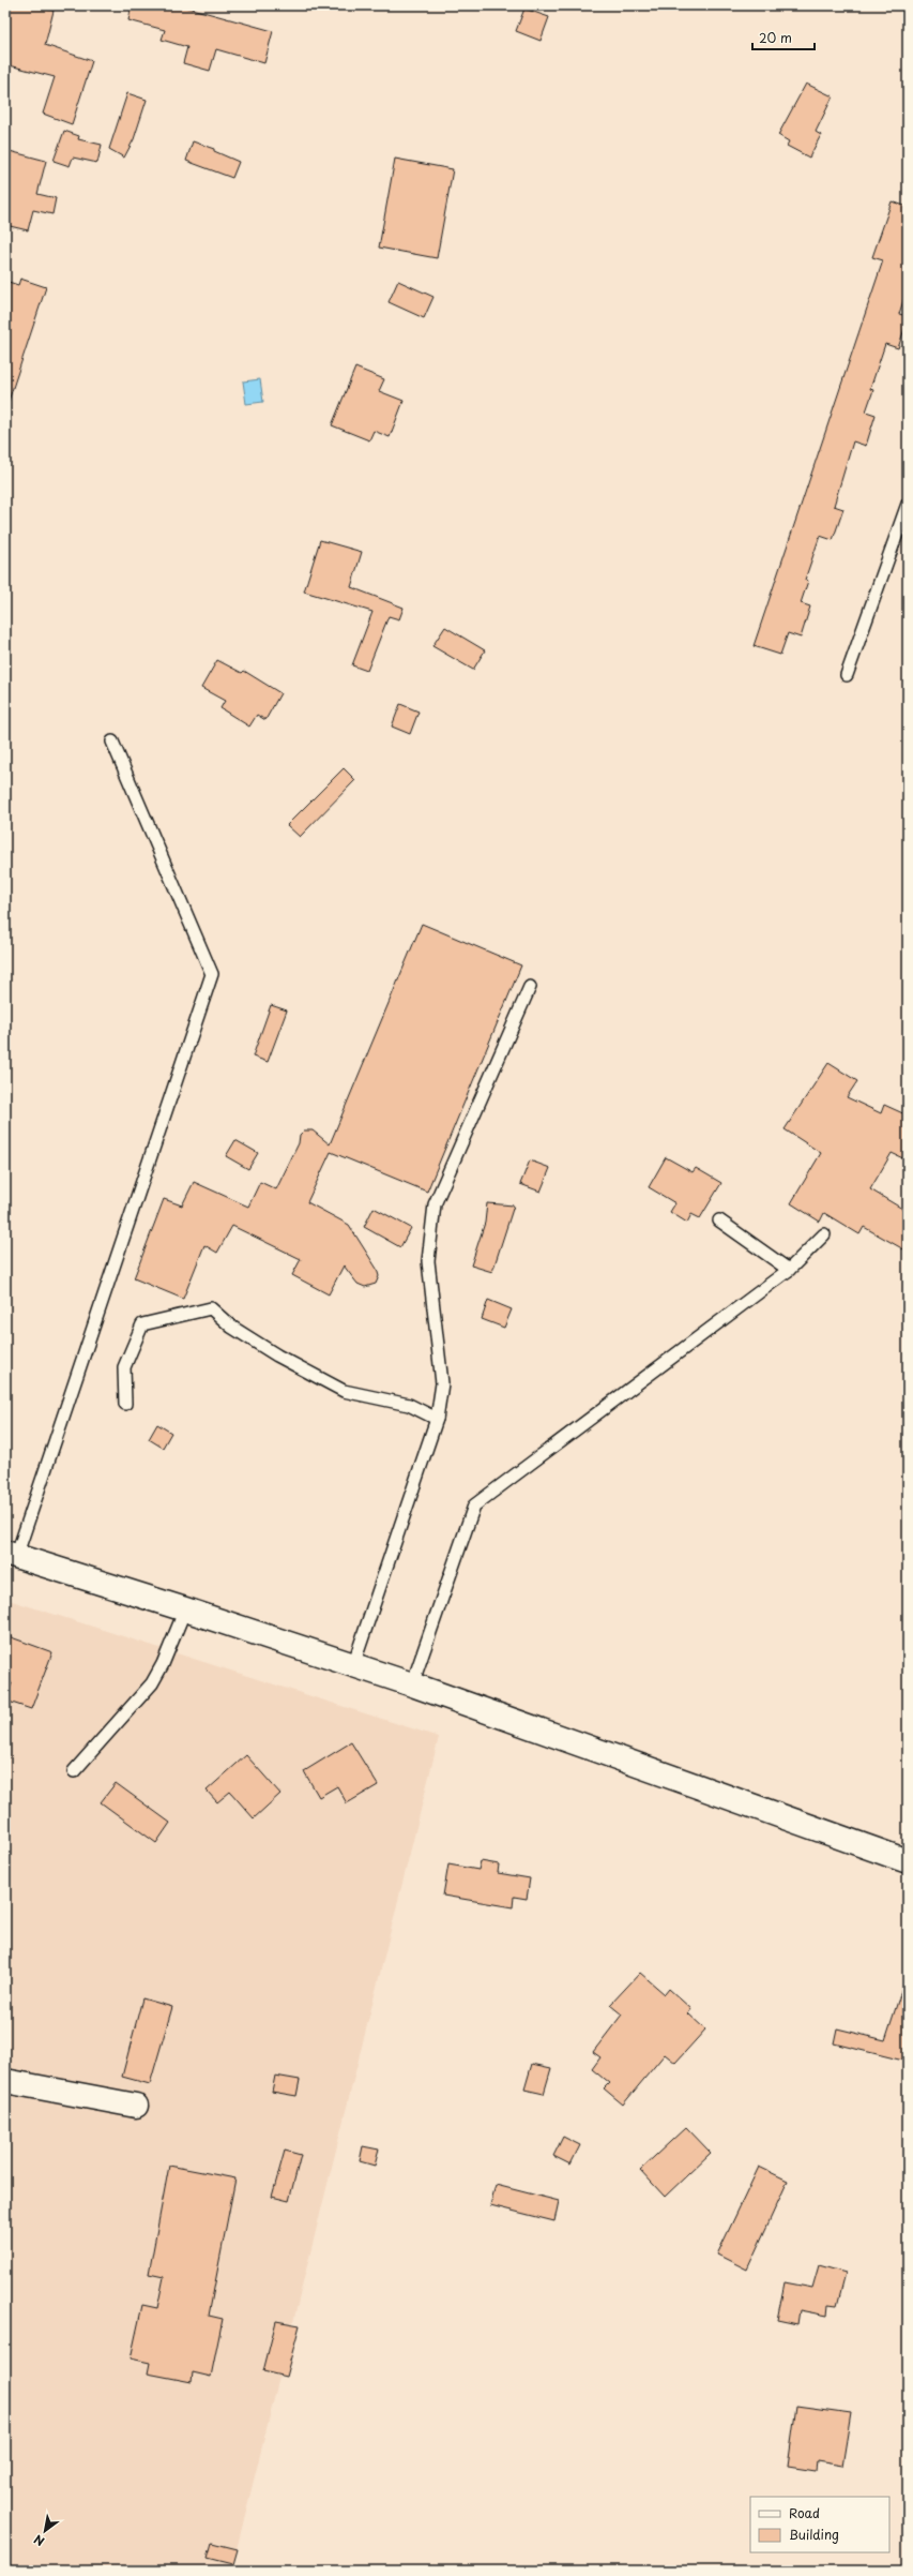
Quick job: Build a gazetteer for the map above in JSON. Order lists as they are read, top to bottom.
{
  "legend": ["Road", "Building"],
  "scale_bar": "20 m",
  "north": "bottom left"
}
